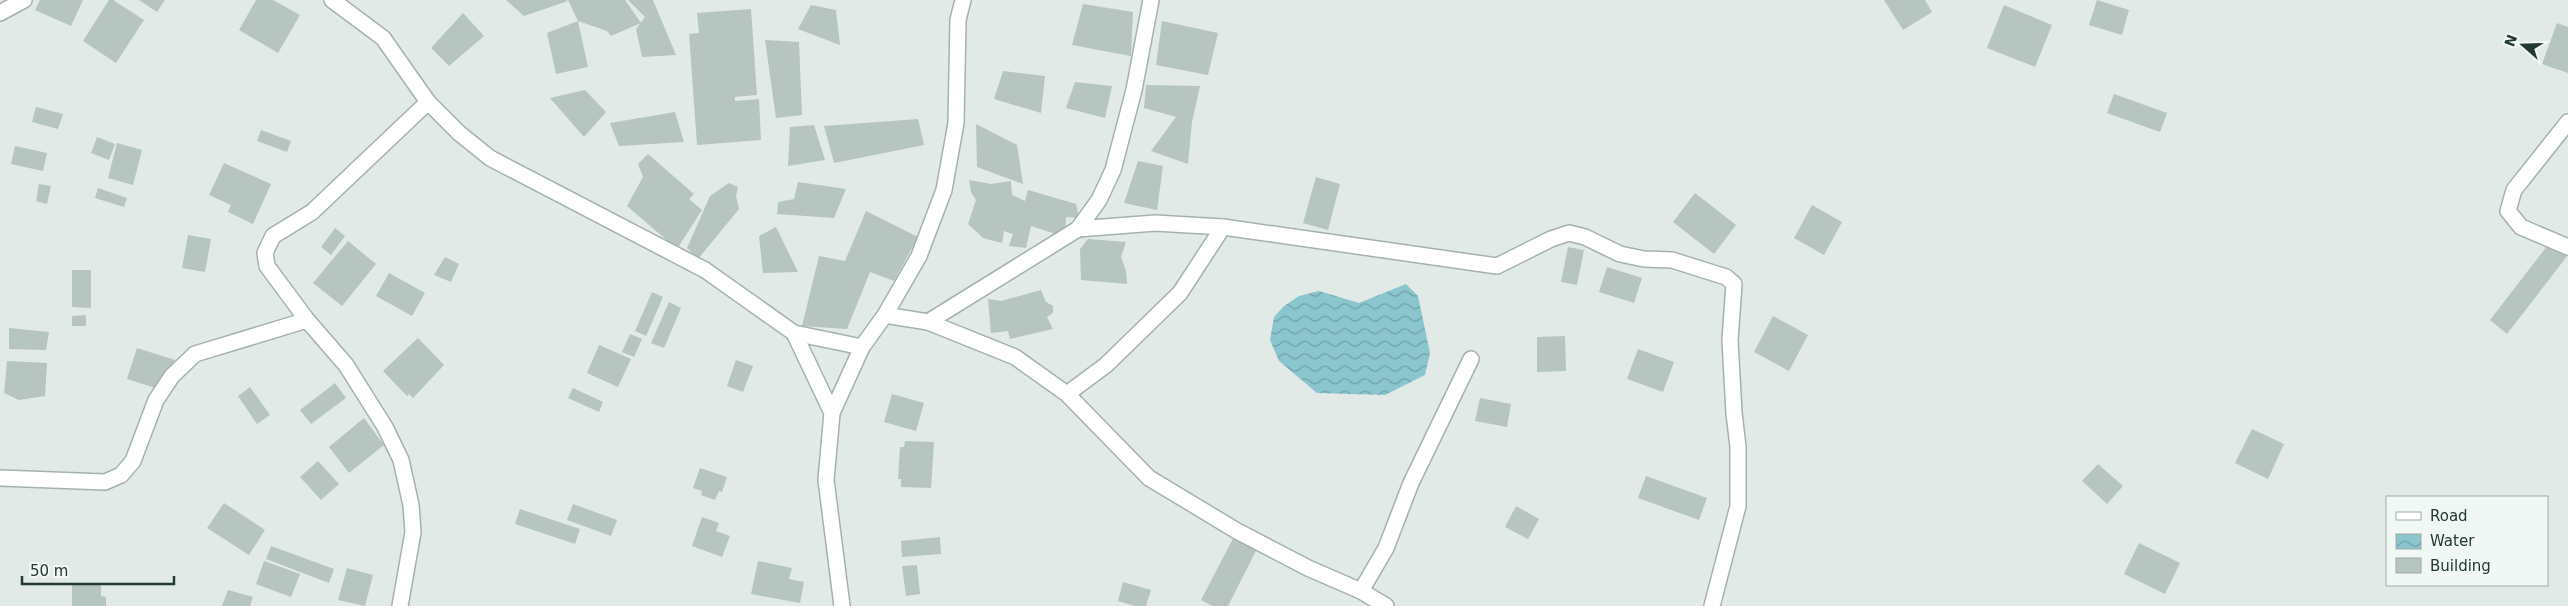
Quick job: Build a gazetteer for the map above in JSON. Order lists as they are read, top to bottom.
{
  "legend": ["Road", "Water", "Building"],
  "scale_bar": "50 m",
  "north": "left"
}
